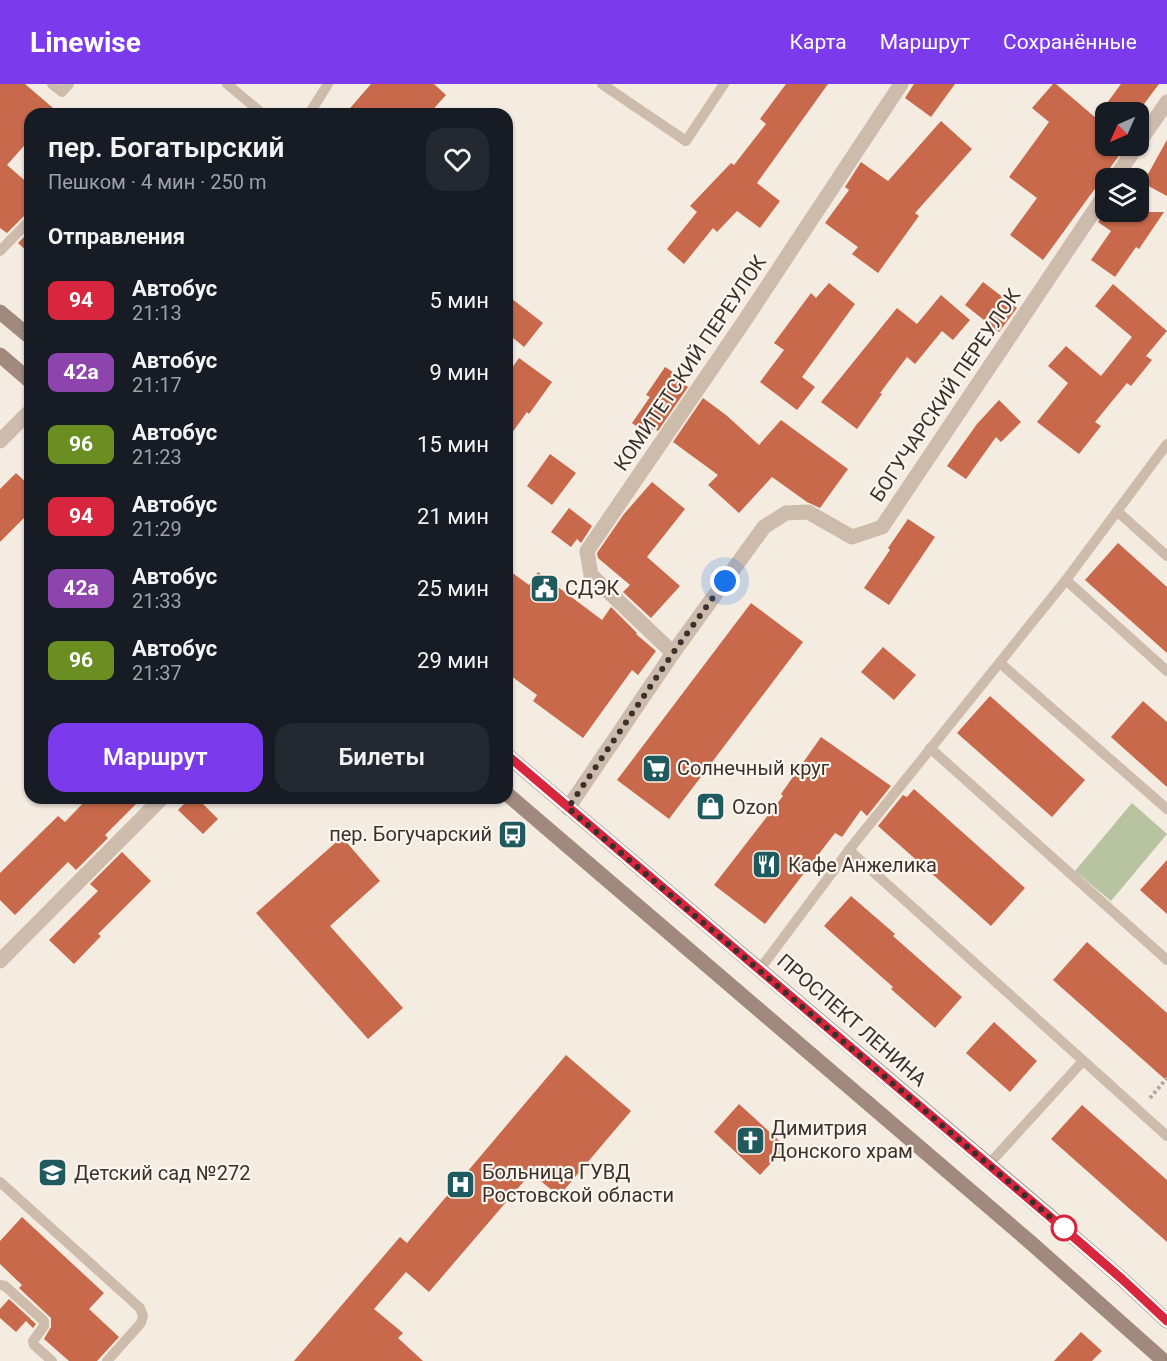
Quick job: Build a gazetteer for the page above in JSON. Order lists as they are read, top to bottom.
{
  "streets": {
    "main road": ["ПРОСПЕКТ ЛЕНИНА"],
    "street": ["КОМИТЕТСКИЙ ПЕРЕУЛОК", "БОГУЧАРСКИЙ ПЕРЕУЛОК"]
  },
  "crossings": [
    ["КОМИТЕТСКИЙ ПЕРЕУЛОК", "БОГУЧАРСКИЙ ПЕРЕУЛОК"],
    ["БОГУЧАРСКИЙ ПЕРЕУЛОК", "ПРОСПЕКТ ЛЕНИНА"]
  ],
  "places": {
    "public building": ["СДЭК"],
    "supermarket": ["Солнечный круг"],
    "shop": ["Ozon"],
    "bus stop": ["пер. Богучарский"],
    "restaurant": ["Кафе Анжелика"],
    "church": ["Димитрия Донского храм"],
    "school or university": ["Детский сад №272"],
    "hospital": ["Больница ГУВД Ростовской области"]
  },
  "lines": ["bus line 94"],
  "north": "bottom left",
  "page": {
    "header": "Linewise",
    "nav": ["Карта", "Маршрут", "Сохранённые"],
    "heading": [
      ["пер. Богатырский", "Пешком · 4 мин · 250 m"],
      "Отправления"
    ],
    "list": [
      {
        "mark": "94",
        "name": "Автобус",
        "note": "21:13",
        "value": "5 мин"
      },
      {
        "mark": "42a",
        "name": "Автобус",
        "note": "21:17",
        "value": "9 мин"
      },
      {
        "mark": "96",
        "name": "Автобус",
        "note": "21:23",
        "value": "15 мин"
      },
      {
        "mark": "94",
        "name": "Автобус",
        "note": "21:29",
        "value": "21 мин"
      },
      {
        "mark": "42a",
        "name": "Автобус",
        "note": "21:33",
        "value": "25 мин"
      },
      {
        "mark": "96",
        "name": "Автобус",
        "note": "21:37",
        "value": "29 мин"
      }
    ],
    "buttons": ["Маршрут", "Билеты"]
  }
}
